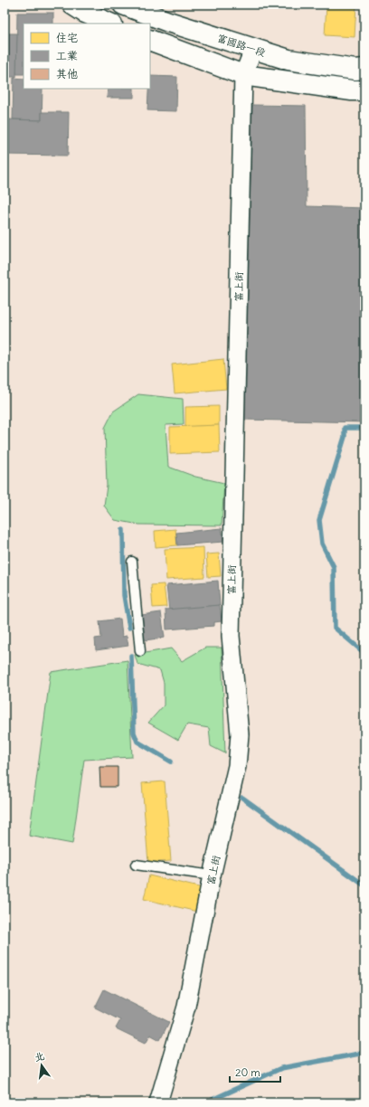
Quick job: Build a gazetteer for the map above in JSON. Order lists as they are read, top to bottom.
{
  "streets": {
    "street": ["富國路一段", "富上街"]
  },
  "crossings": [
    ["富國路一段", "富上街"]
  ],
  "legend": ["住宅", "工業", "其他"],
  "scale_bar": "20 m",
  "north": "top"
}
